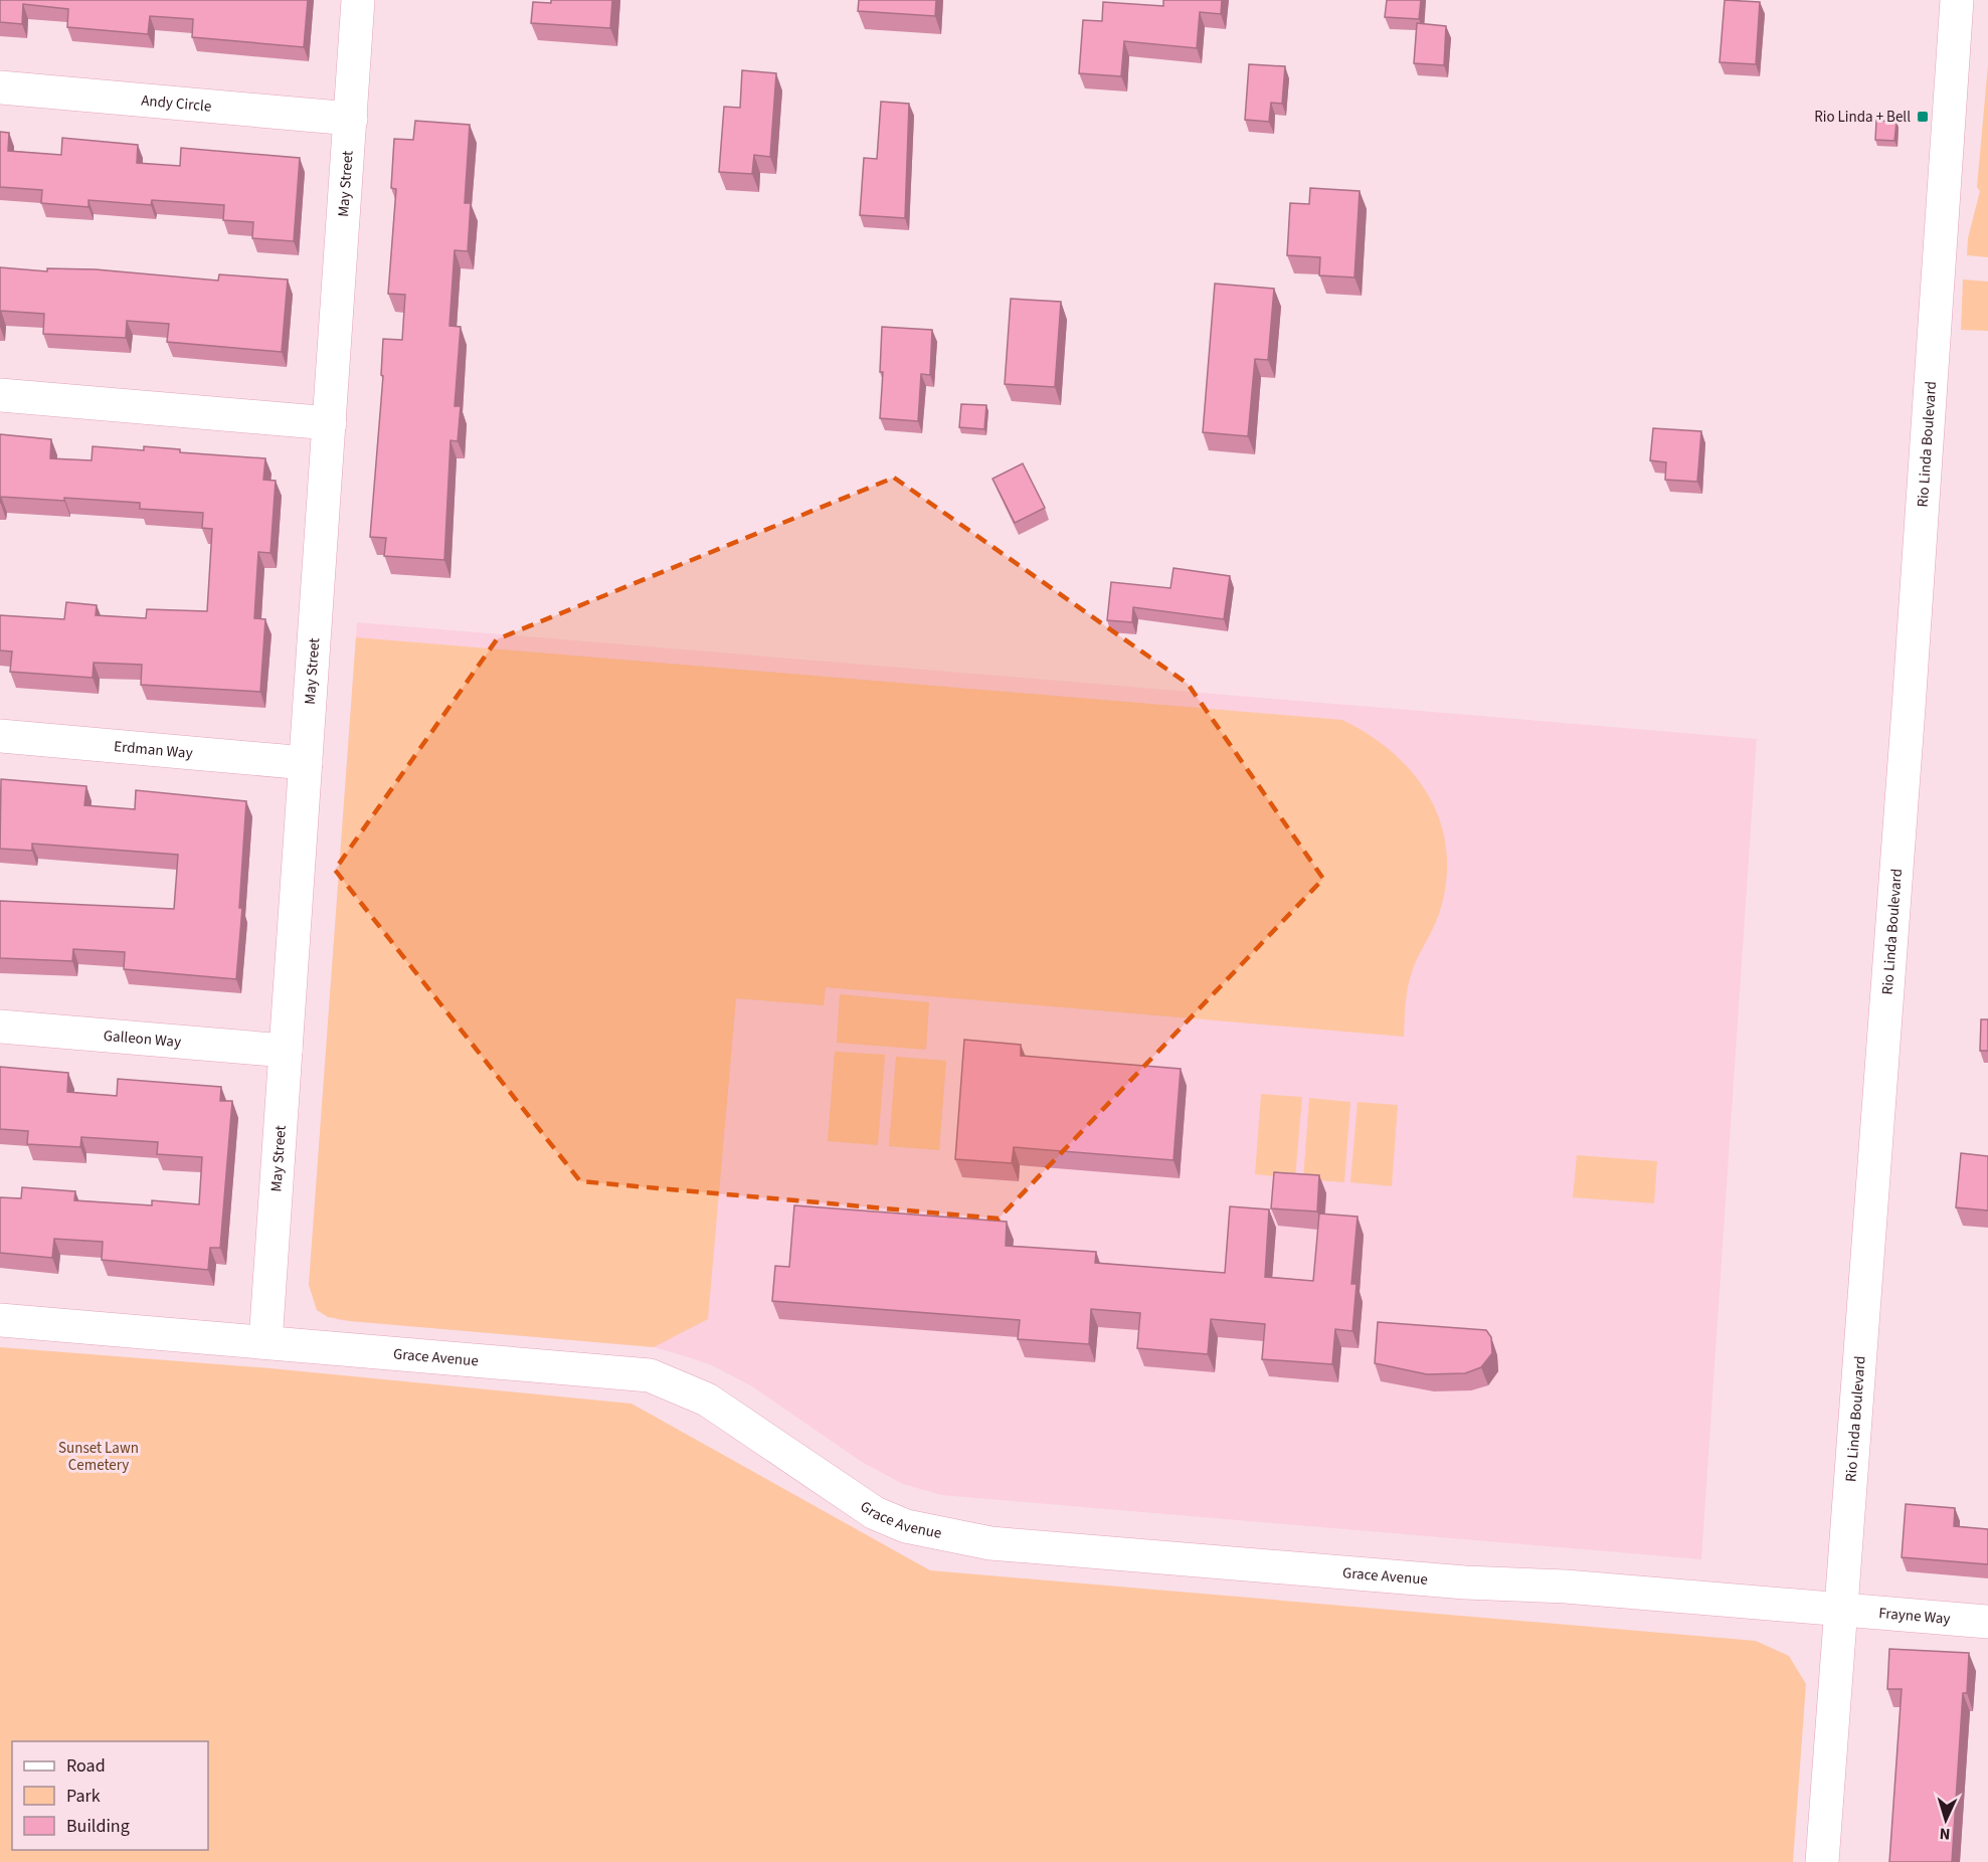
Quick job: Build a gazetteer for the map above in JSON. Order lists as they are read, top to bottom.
{
  "streets": {
    "street": [
      "Andy Circle",
      "May Street",
      "Rio Linda Boulevard",
      "Erdman Way",
      "Galleon Way",
      "Grace Avenue",
      "Frayne Way"
    ]
  },
  "crossings": [
    ["Andy Circle", "May Street"],
    ["May Street", "Erdman Way"],
    ["May Street", "Galleon Way"],
    ["May Street", "Grace Avenue"],
    ["Rio Linda Boulevard", "Grace Avenue"],
    ["Rio Linda Boulevard", "Frayne Way"],
    ["Grace Avenue", "Frayne Way"]
  ],
  "parks": ["Sunset Lawn Cemetery"],
  "places": {
    "transit": ["Rio Linda + Bell"]
  },
  "legend": ["Road", "Park", "Building"],
  "north": "bottom"
}
